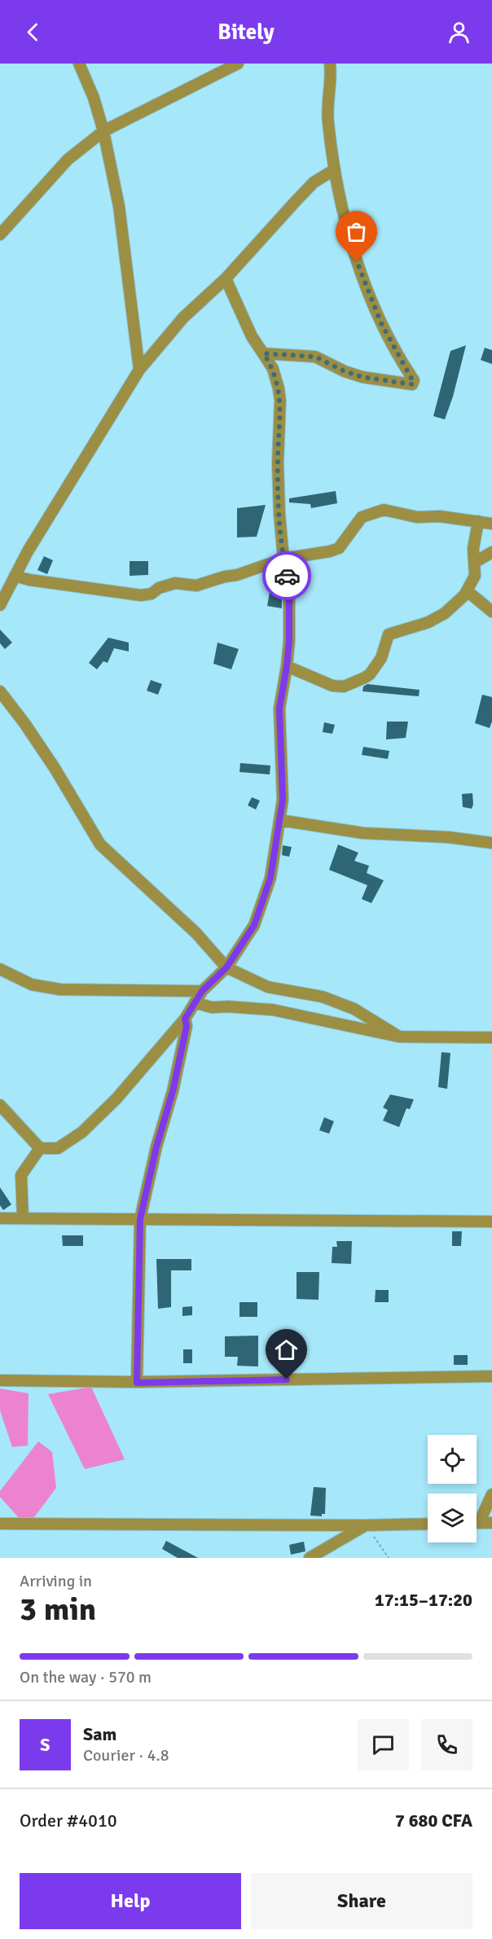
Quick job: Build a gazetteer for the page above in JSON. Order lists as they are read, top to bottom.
{
  "page": {
    "header": "Bitely",
    "heading": ["3 min", "Arriving in", "17:15–17:20"],
    "panel": [
      "Sam",
      "Courier · 4.8",
      "Order #4010",
      "7 680 CFA"
    ],
    "bar": "On the way · 570 m",
    "round": "S",
    "buttons": ["Help", "Share"]
  }
}
